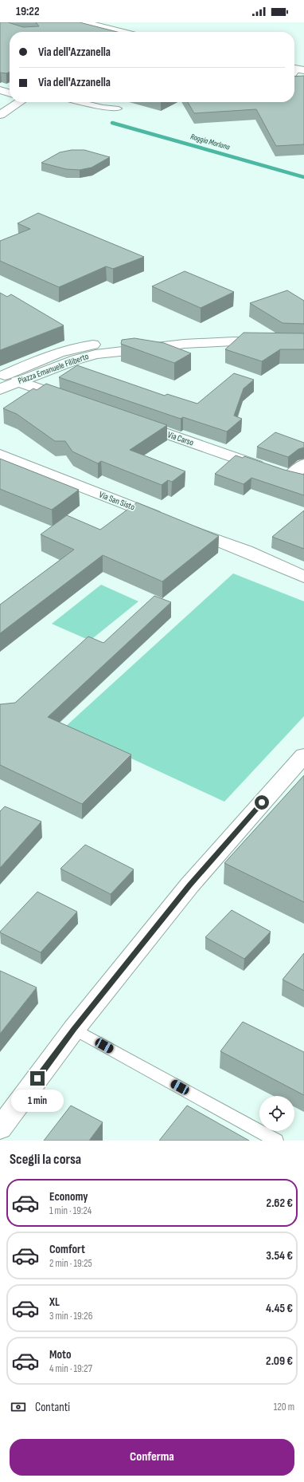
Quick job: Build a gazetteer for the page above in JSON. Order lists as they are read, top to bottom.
{
  "streets": {
    "main road": ["Piazza Emanuele Filiberto", "Via Carso", "Via San Sisto"]
  },
  "water": ["Roggia Morlana"],
  "page": {
    "status": "19:22",
    "banner": ["Via dell'Azzanella", "Via dell'Azzanella"],
    "bubble": "1 min",
    "heading": "Scegli la corsa",
    "list": [
      {
        "name": "Economy",
        "note": "1 min · 19:24",
        "value": "2.62 €"
      },
      {
        "name": "Comfort",
        "note": "2 min · 19:25",
        "value": "3.54 €"
      },
      {
        "name": "XL",
        "note": "3 min · 19:26",
        "value": "4.45 €"
      },
      {
        "name": "Moto",
        "note": "4 min · 19:27",
        "value": "2.09 €"
      }
    ],
    "pay": ["Contanti", "120 m"],
    "buttons": "Conferma"
  }
}
